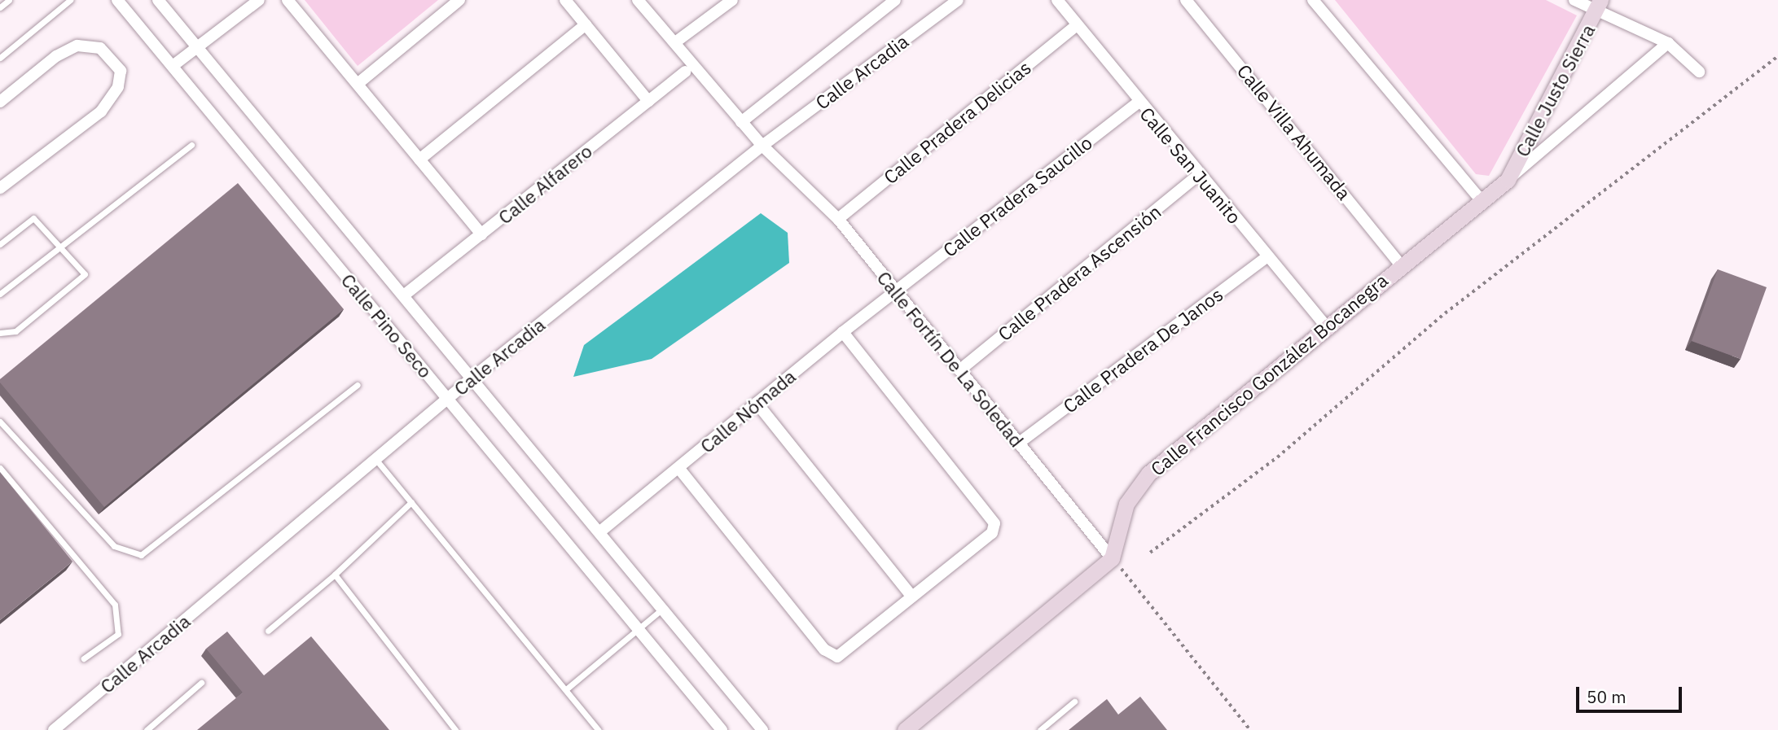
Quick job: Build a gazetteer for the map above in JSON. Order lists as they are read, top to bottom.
{
  "streets": {
    "street": [
      "Calle Arcadia",
      "Calle Justo Sierra",
      "Calle Pradera Delicias",
      "Calle Villa Ahumada",
      "Calle San Juanito",
      "Calle Alfarero",
      "Calle Pradera Saucillo",
      "Calle Pradera Ascensión",
      "Calle Pino Seco",
      "Calle Pradera De Janos",
      "Calle Fortín De La Soledad",
      "Calle Francisco González Bocanegra",
      "Calle Nómada"
    ]
  },
  "crossings": [
    ["Calle Arcadia", "Calle Pino Seco"],
    ["Calle Arcadia", "Calle Fortín De La Soledad"],
    ["Calle Justo Sierra", "Calle Francisco González Bocanegra"],
    ["Calle Pradera Delicias", "Calle San Juanito"],
    ["Calle Pradera Delicias", "Calle Fortín De La Soledad"],
    ["Calle Villa Ahumada", "Calle Francisco González Bocanegra"],
    ["Calle San Juanito", "Calle Pradera Saucillo"],
    ["Calle San Juanito", "Calle Pradera Ascensión"],
    ["Calle San Juanito", "Calle Pradera De Janos"],
    ["Calle San Juanito", "Calle Francisco González Bocanegra"],
    ["Calle Alfarero", "Calle Pino Seco"],
    ["Calle Pradera Saucillo", "Calle Fortín De La Soledad"],
    ["Calle Pradera Saucillo", "Calle Nómada"],
    ["Calle Pradera Ascensión", "Calle Fortín De La Soledad"],
    ["Calle Pino Seco", "Calle Nómada"],
    ["Calle Pradera De Janos", "Calle Fortín De La Soledad"],
    ["Calle Fortín De La Soledad", "Calle Francisco González Bocanegra"],
    ["Calle Fortín De La Soledad", "Calle Nómada"]
  ],
  "scale_bar": "50 m"
}
